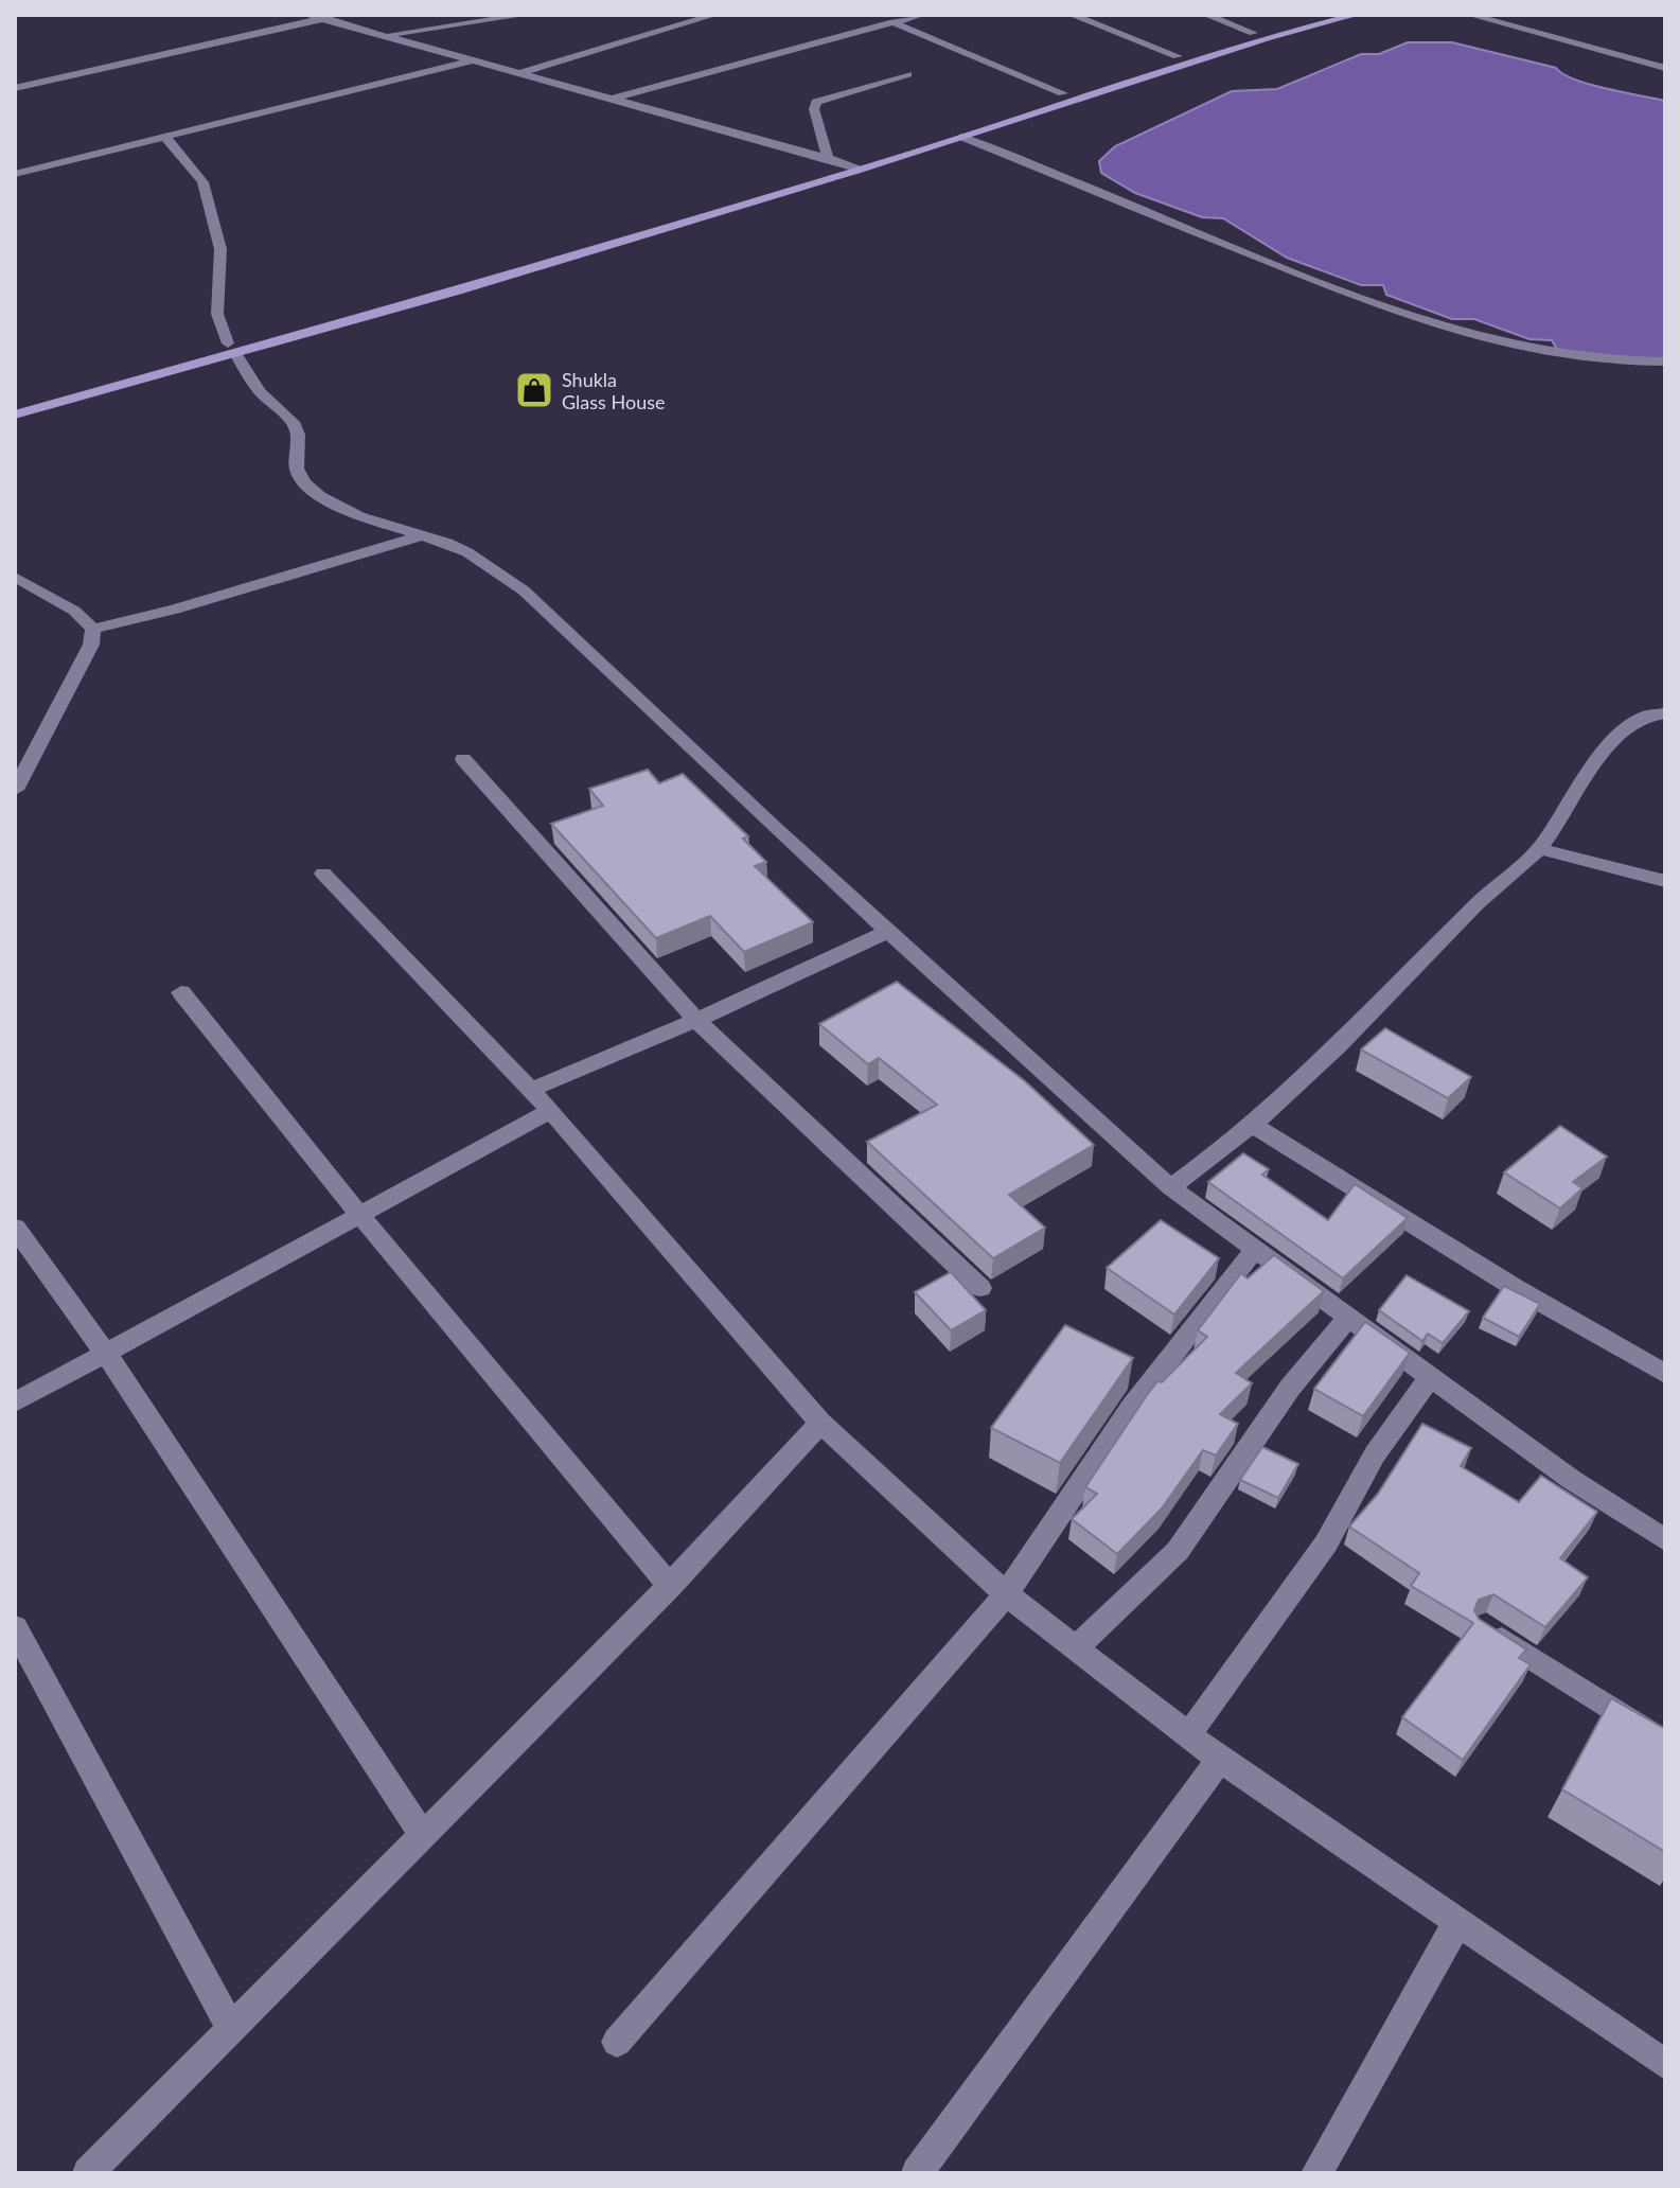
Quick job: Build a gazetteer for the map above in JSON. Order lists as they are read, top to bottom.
{
  "places": {
    "shop": ["Shukla Glass House"]
  }
}
